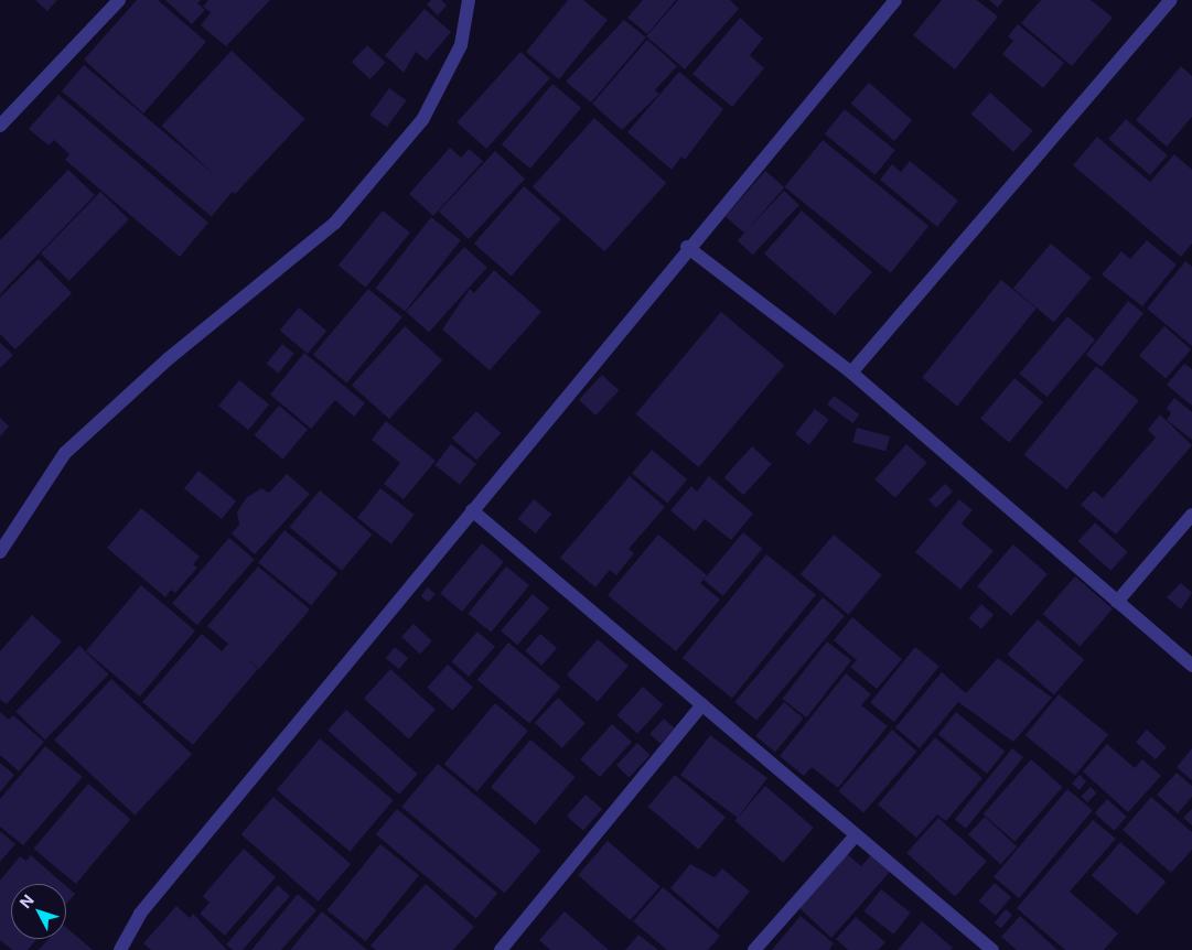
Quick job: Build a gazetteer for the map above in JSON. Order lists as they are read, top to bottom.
{
  "north": "top left"
}
